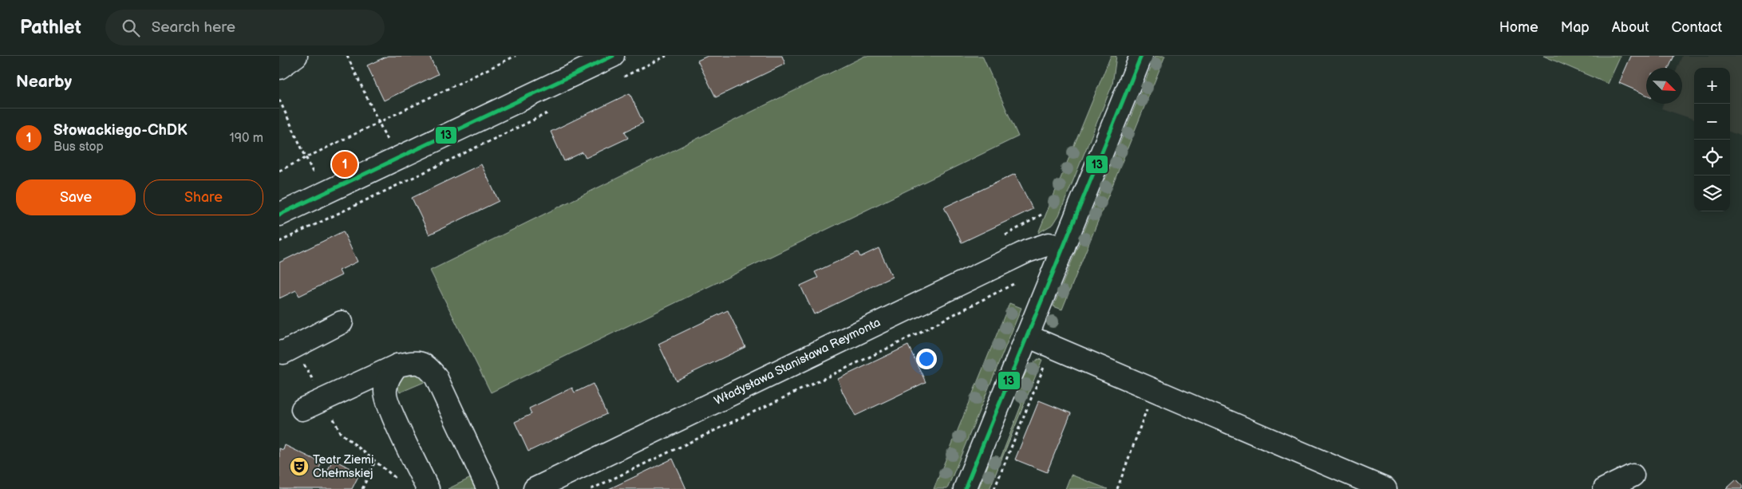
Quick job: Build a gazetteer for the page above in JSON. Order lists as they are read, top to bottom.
{
  "streets": {
    "street": ["Władysława Stanisława Reymonta"]
  },
  "places": {
    "theatre": ["Teatr Ziemi Chełmskiej"]
  },
  "lines": ["transit line 13"],
  "north": "bottom right",
  "page": {
    "header": "Pathlet",
    "search": "Search here",
    "nav": [
      "Home",
      "Map",
      "About",
      "Contact"
    ],
    "heading": "Nearby",
    "map_buttons": ["+", "−"],
    "list": [
      {
        "mark": "1",
        "name": "Słowackiego-ChDK",
        "note": "Bus stop",
        "value": "190 m"
      }
    ],
    "pins": "1",
    "buttons": ["Save", "Share"]
  }
}
